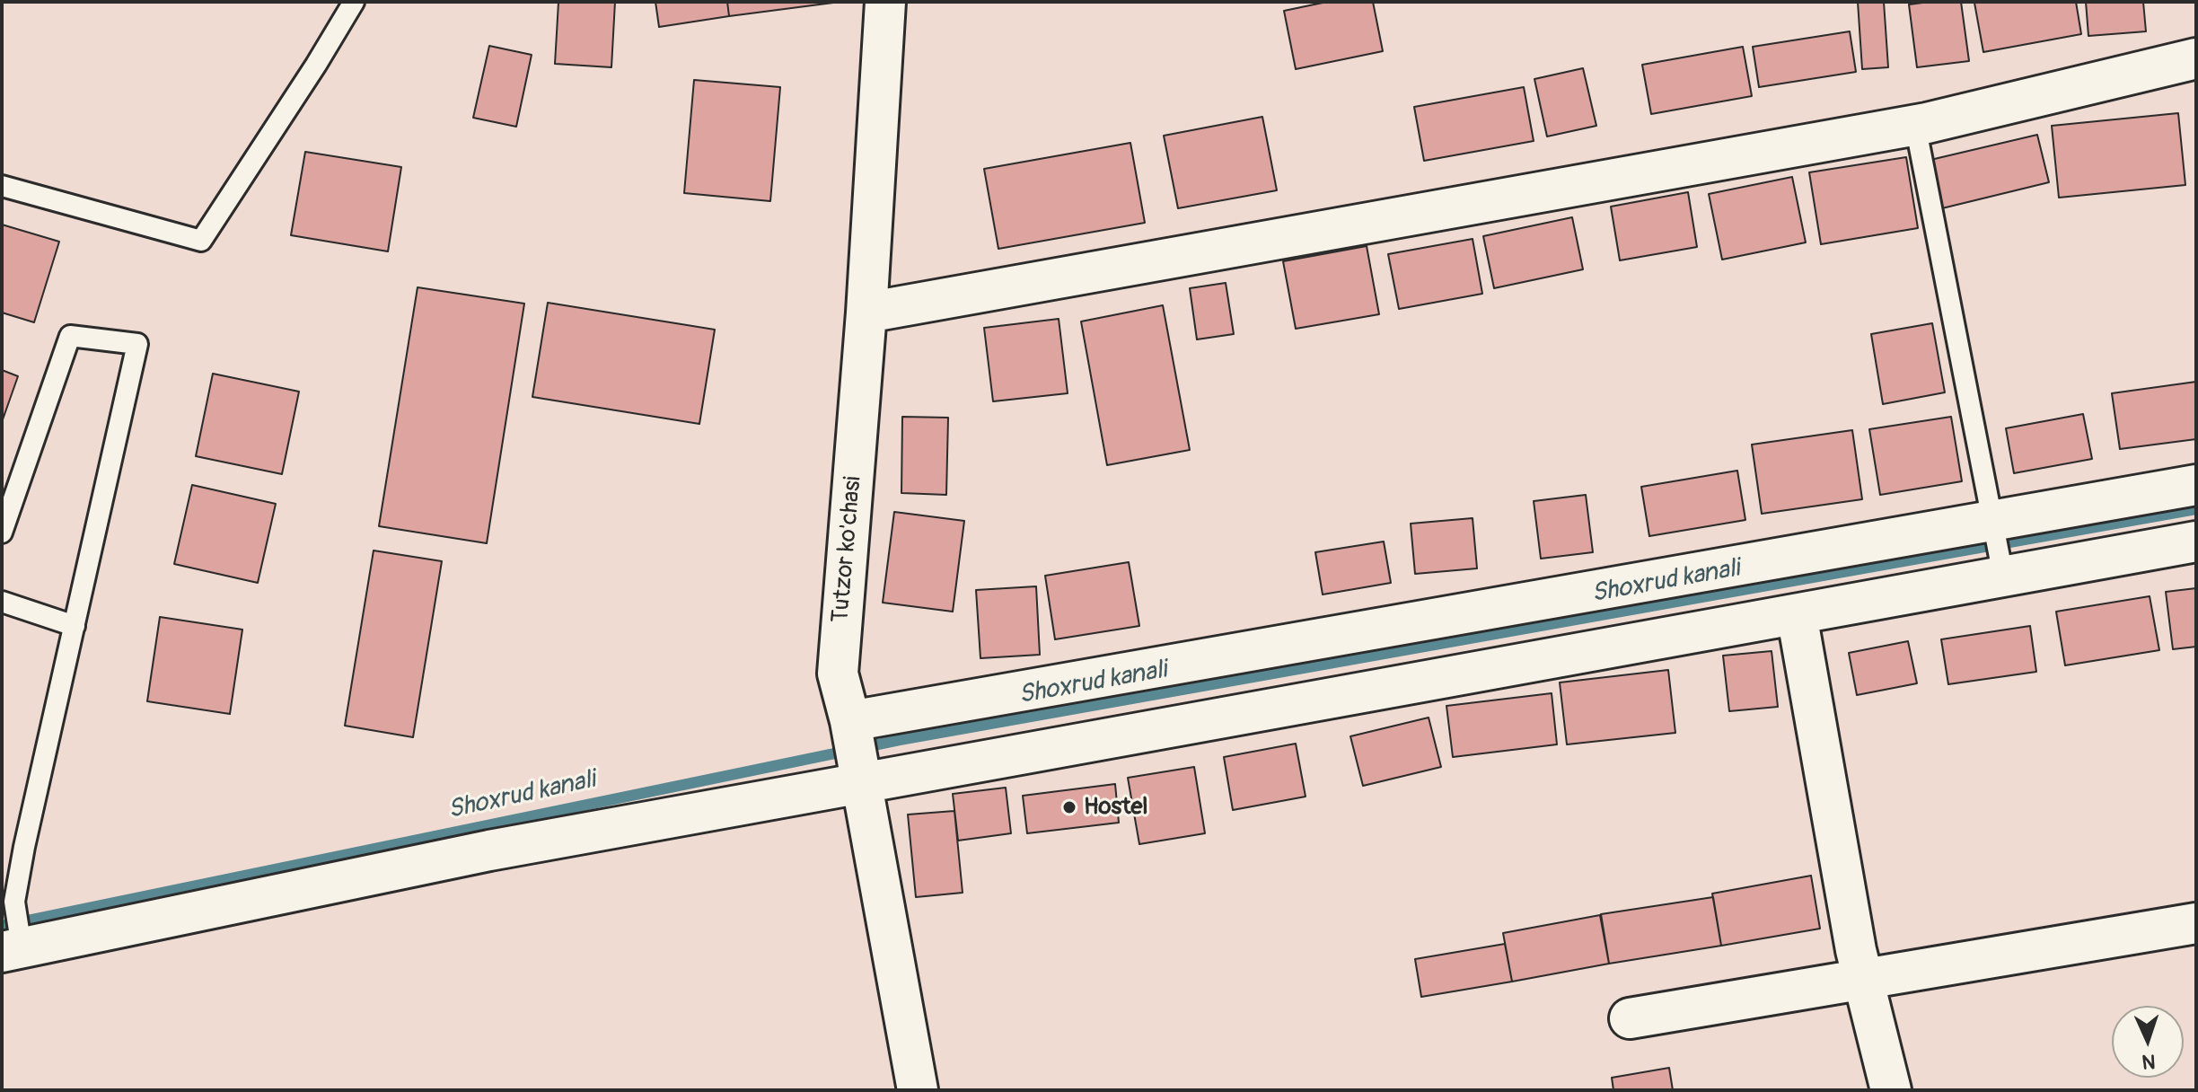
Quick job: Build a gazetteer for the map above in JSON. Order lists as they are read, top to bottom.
{
  "streets": {
    "street": ["Tutzor ko'chasi"]
  },
  "water": ["Shoxrud kanali"],
  "places": ["Hostel"],
  "north": "bottom"
}
